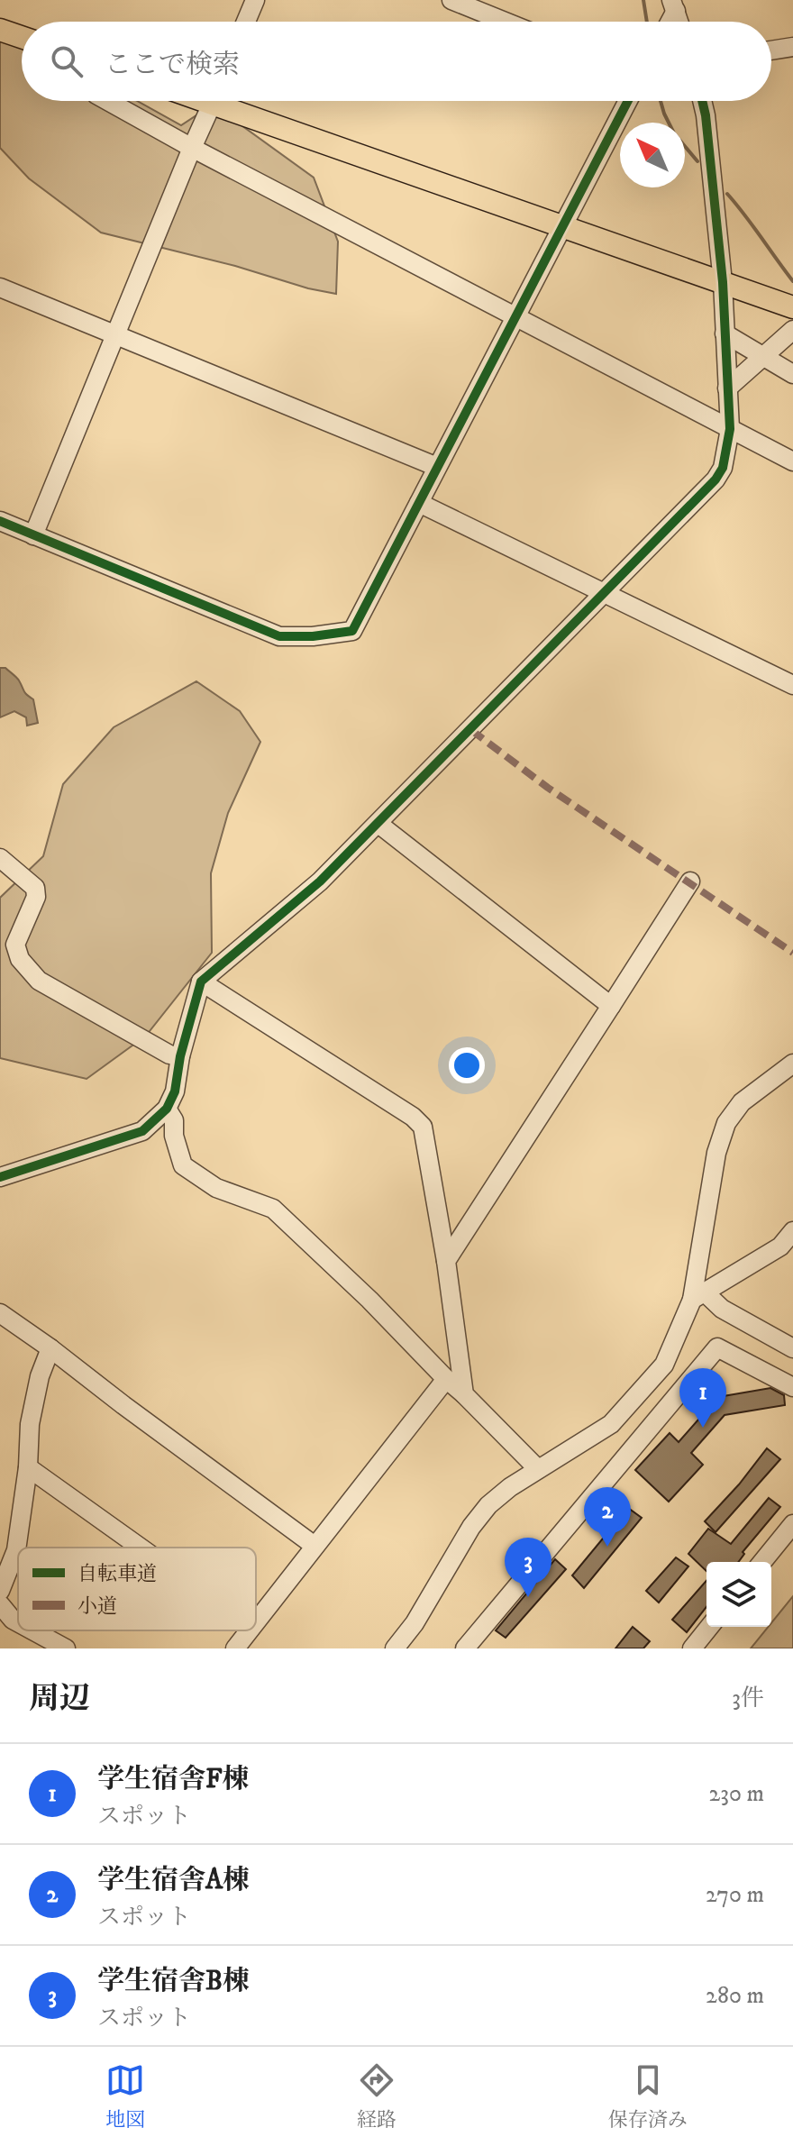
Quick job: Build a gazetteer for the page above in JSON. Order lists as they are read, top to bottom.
{
  "legend": ["自転車道", "小道"],
  "north": "top left",
  "page": {
    "search": "ここで検索",
    "pins": ["1", "2", "3"],
    "heading": ["周辺", "3件"],
    "list": [
      {
        "mark": "1",
        "name": "学生宿舎F棟",
        "note": "スポット",
        "value": "230 m"
      },
      {
        "mark": "2",
        "name": "学生宿舎A棟",
        "note": "スポット",
        "value": "270 m"
      },
      {
        "mark": "3",
        "name": "学生宿舎B棟",
        "note": "スポット",
        "value": "280 m"
      }
    ],
    "nav": ["地図", "経路", "保存済み"]
  }
}
